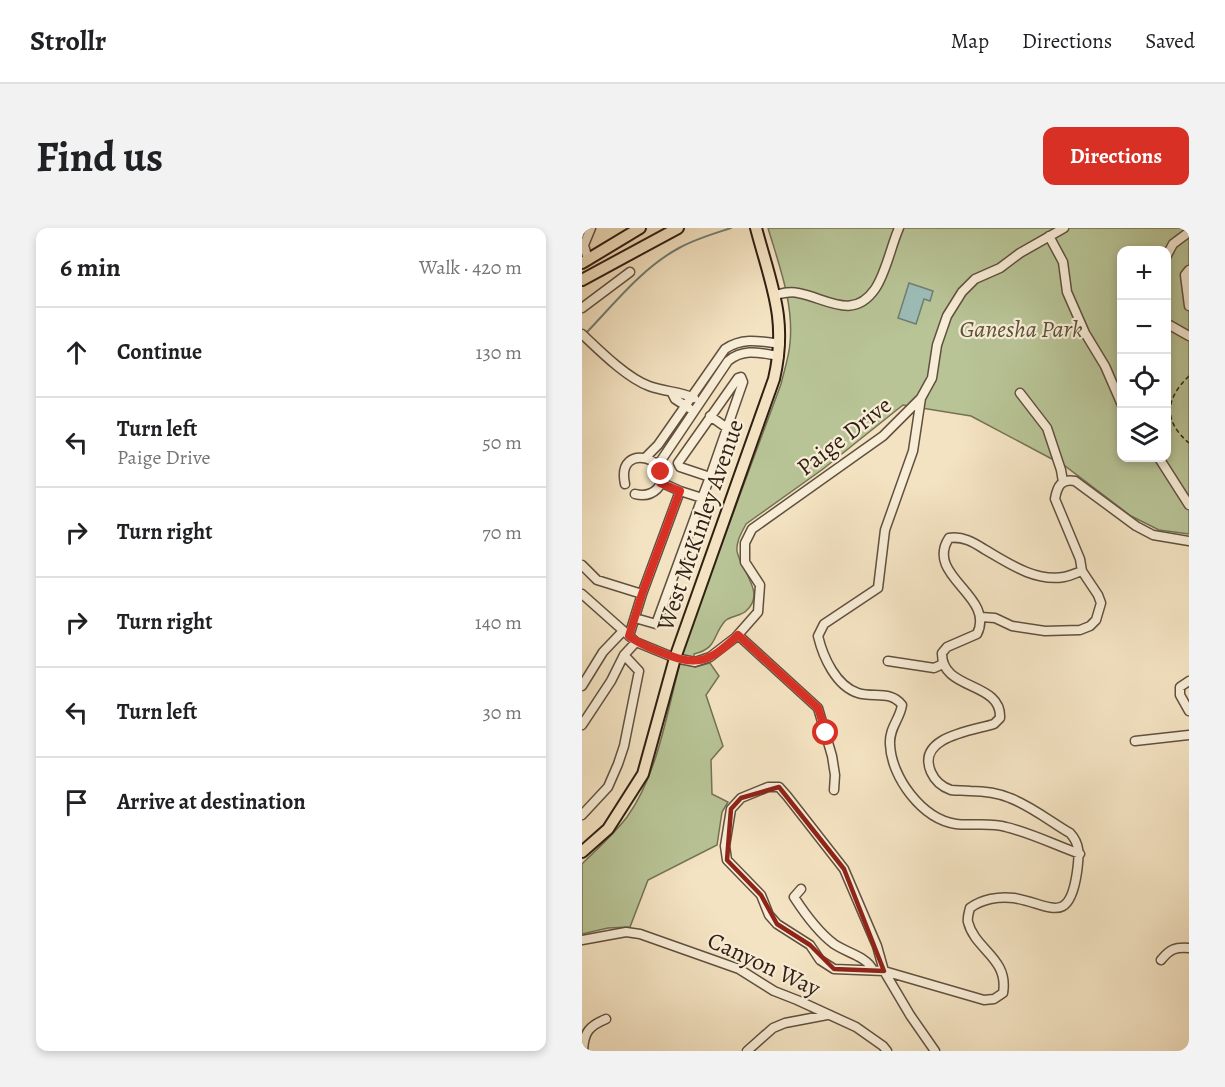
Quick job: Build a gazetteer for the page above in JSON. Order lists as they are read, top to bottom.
{
  "streets": {
    "main road": ["West McKinley Avenue"],
    "street": ["Paige Drive", "Canyon Way"]
  },
  "crossings": [
    ["Paige Drive", "West McKinley Avenue"]
  ],
  "parks": ["Ganesha Park"],
  "page": {
    "header": "Strollr",
    "nav": ["Map", "Directions", "Saved"],
    "buttons": "Directions",
    "title": "Find us",
    "heading": ["6 min", "Walk · 420 m"],
    "map_buttons": ["+", "−"],
    "list": [
      ["Continue", "130 m"],
      ["Turn left", "Paige Drive", "50 m"],
      ["Turn right", "70 m"],
      ["Turn right", "140 m"],
      ["Turn left", "30 m"],
      "Arrive at destination"
    ]
  }
}
